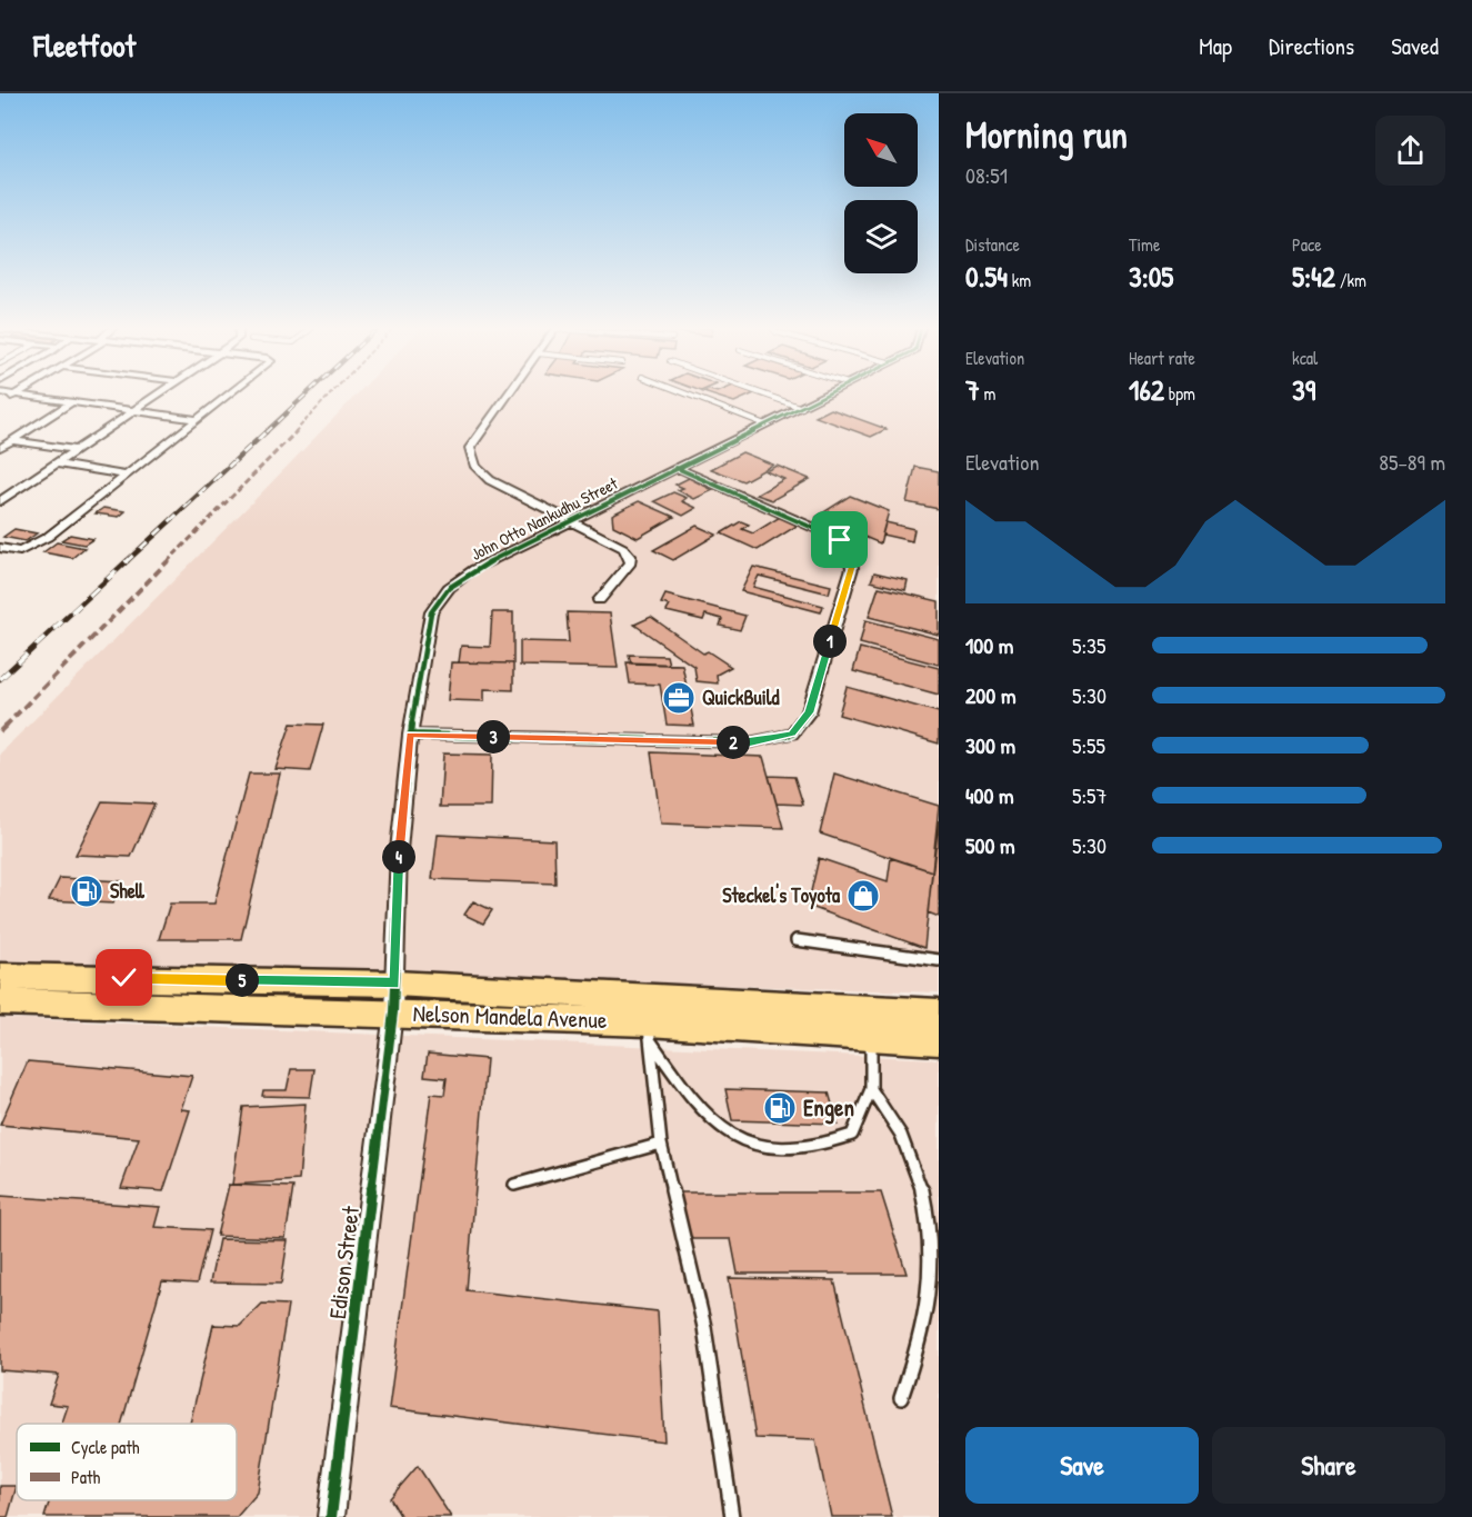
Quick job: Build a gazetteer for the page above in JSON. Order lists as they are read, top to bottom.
{
  "streets": {
    "main road": ["Nelson Mandela Avenue"],
    "street": ["John Otto Nankudhu Street", "Edison Street"]
  },
  "crossings": [
    ["John Otto Nankudhu Street", "Nelson Mandela Avenue"],
    ["John Otto Nankudhu Street", "Edison Street"],
    ["Nelson Mandela Avenue", "Edison Street"]
  ],
  "places": {
    "office": ["QuickBuild"],
    "fuel station": ["Shell", "Engen"],
    "shop": ["Steckel's Toyota"]
  },
  "legend": ["Cycle path", "Path"],
  "north": "top left",
  "page": {
    "header": "Fleetfoot",
    "nav": ["Map", "Directions", "Saved"],
    "heading": ["Morning run", "08:51"],
    "stats": [
      ["Distance", "0.54 km"],
      ["Time", "3:05"],
      ["Pace", "5:42 /km"],
      ["Elevation", "7 m"],
      ["Heart rate", "162 bpm"],
      ["kcal", "39"]
    ],
    "chart": ["Elevation", "85–89 m"],
    "list": [
      {
        "name": "100 m",
        "note": "5:35"
      },
      {
        "name": "200 m",
        "note": "5:30"
      },
      {
        "name": "300 m",
        "note": "5:55"
      },
      {
        "name": "400 m",
        "note": "5:57"
      },
      {
        "name": "500 m",
        "note": "5:30"
      }
    ],
    "pins": [
      "1",
      "3",
      "2",
      "4",
      "5"
    ],
    "buttons": ["Save", "Share"]
  }
}
